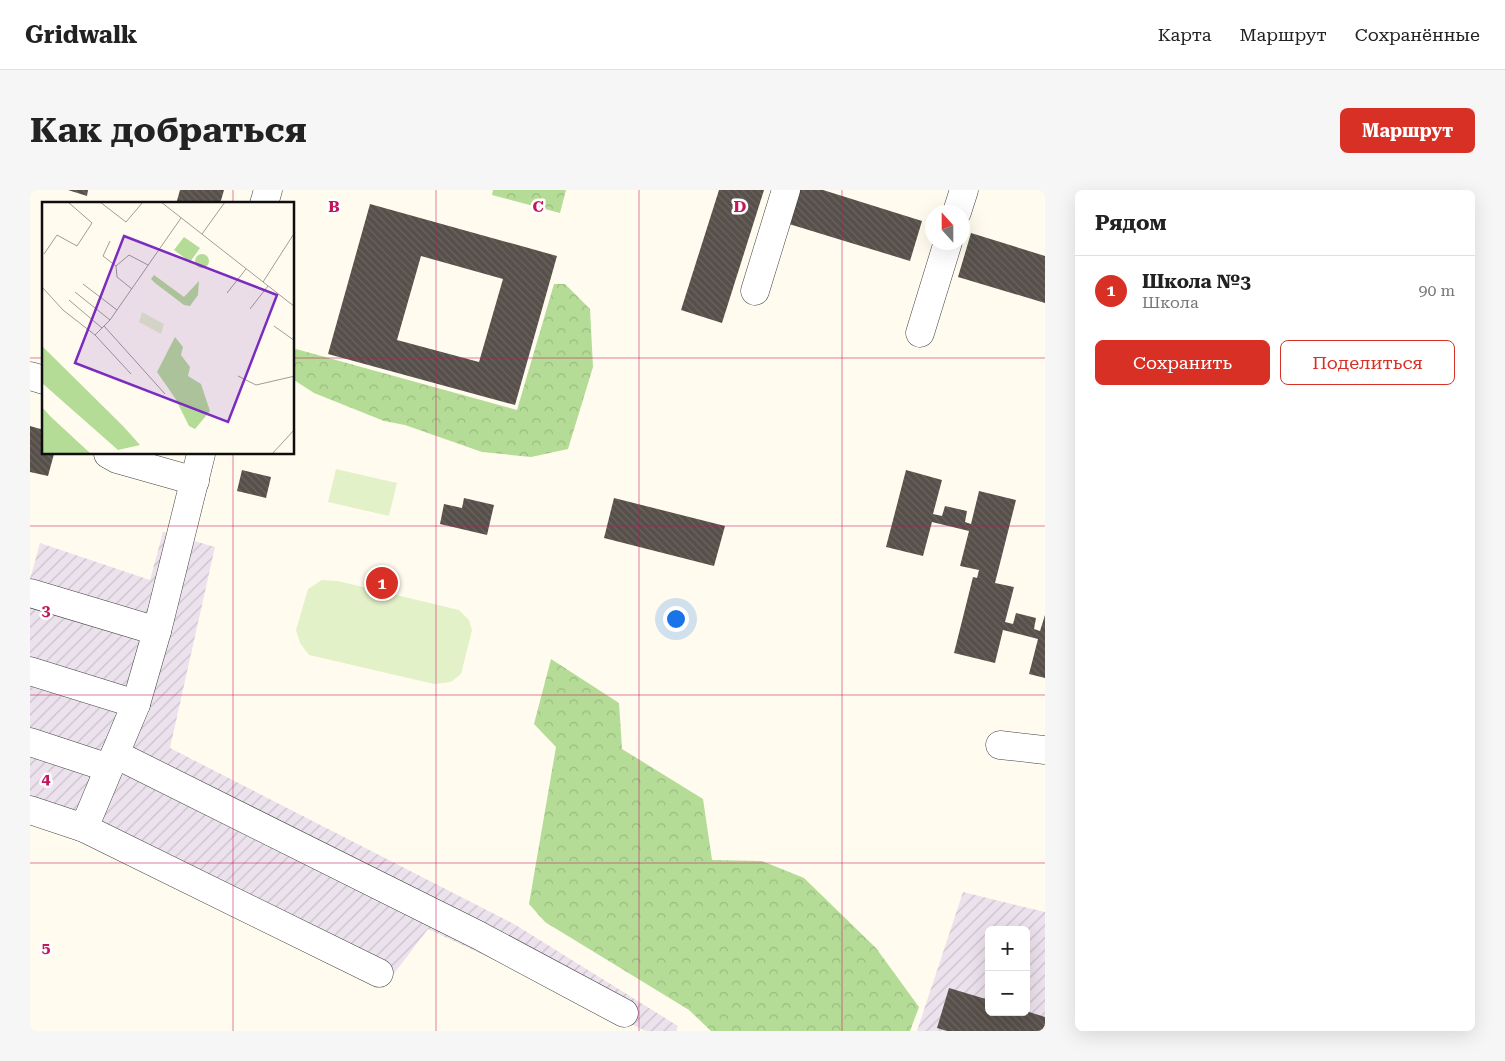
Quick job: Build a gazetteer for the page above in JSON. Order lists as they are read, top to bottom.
{
  "north": "top",
  "page": {
    "header": "Gridwalk",
    "nav": ["Карта", "Маршрут", "Сохранённые"],
    "buttons": [
      "Маршрут",
      ["Сохранить", "Поделиться"]
    ],
    "title": "Как добраться",
    "heading": "Рядом",
    "list": [
      {
        "mark": "1",
        "name": "Школа №3",
        "note": "Школа",
        "value": "90 m"
      }
    ],
    "pins": "1",
    "map_buttons": ["+", "−"]
  },
  "grid": {
    "columns": ["B", "C", "D"],
    "rows": ["3", "4", "5"]
  }
}
